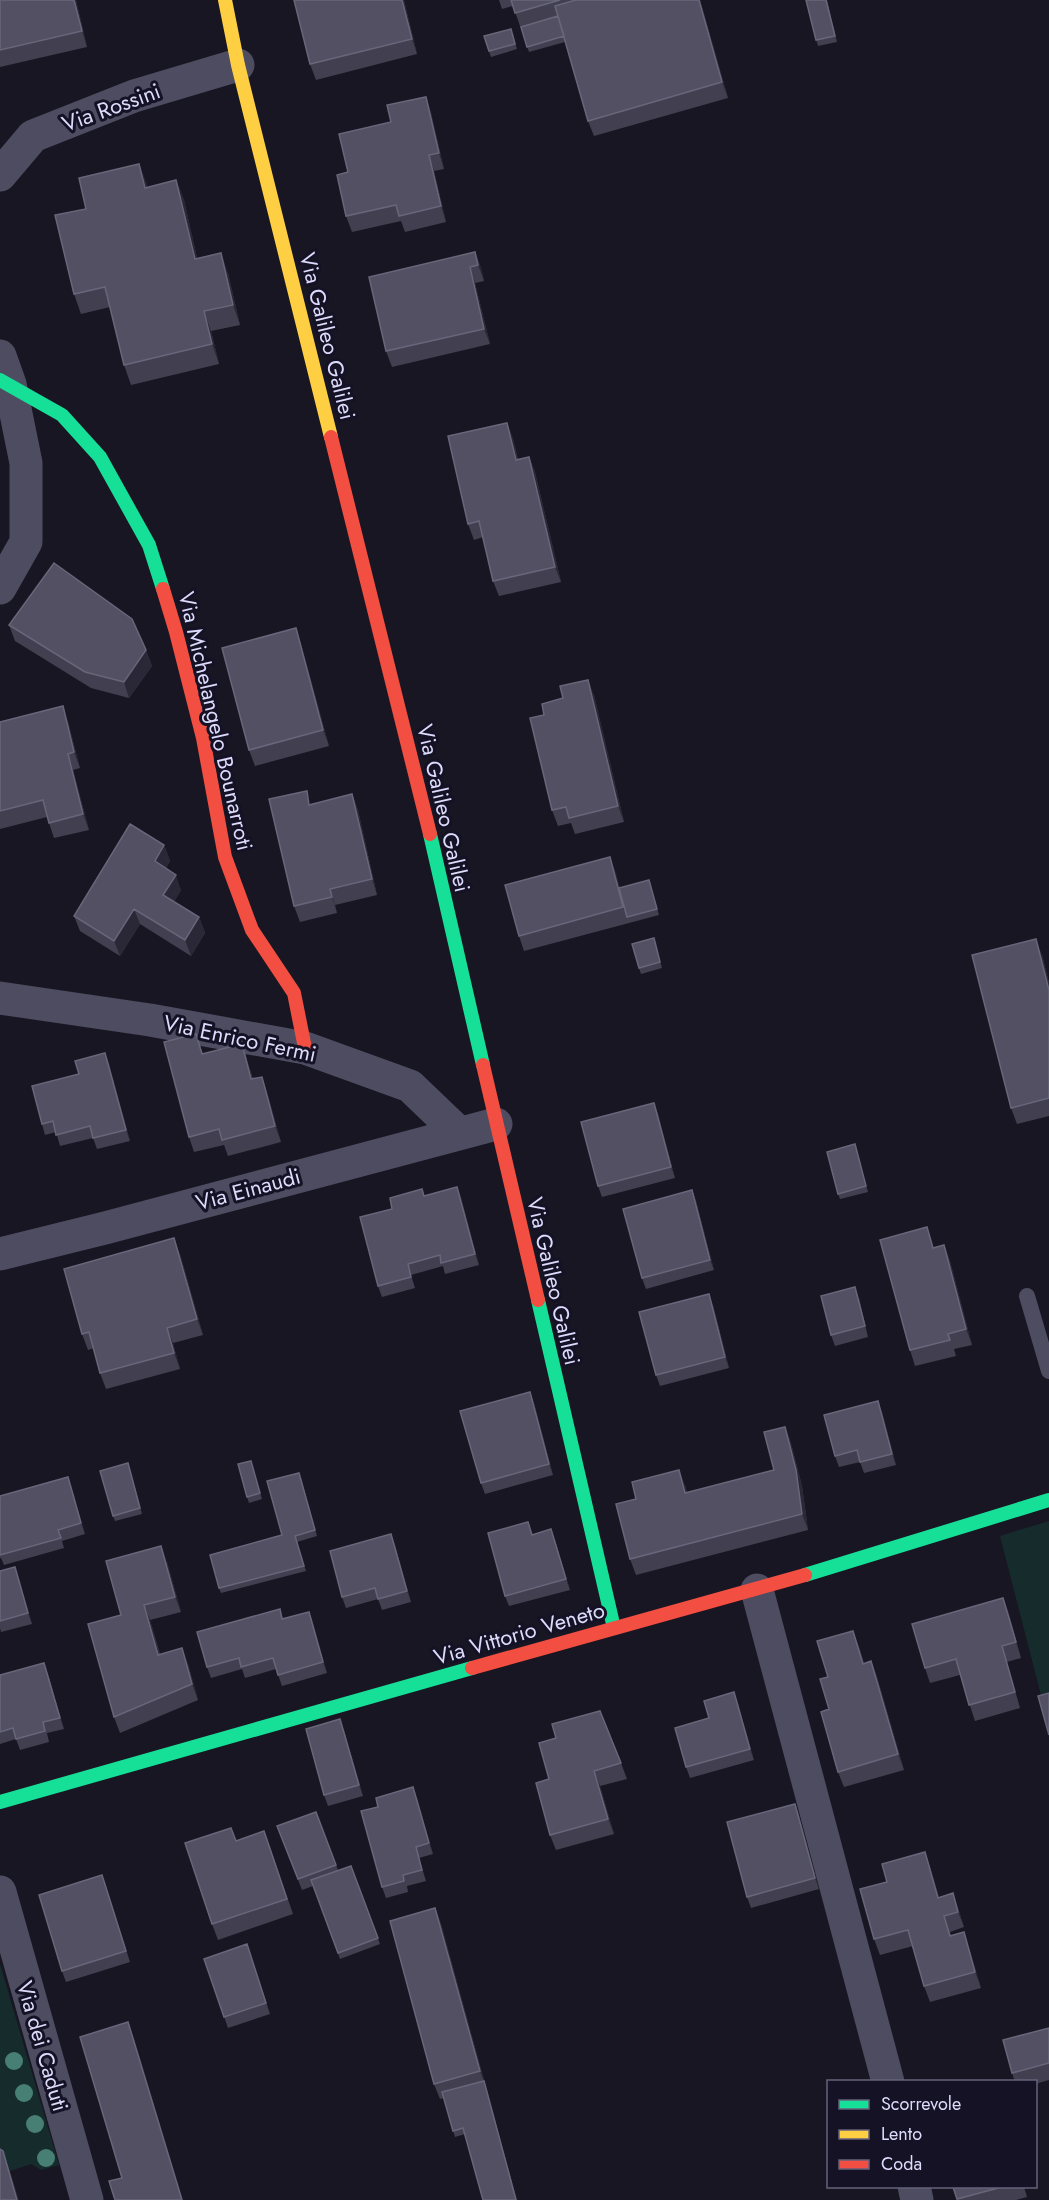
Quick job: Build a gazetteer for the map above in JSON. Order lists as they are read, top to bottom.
{
  "streets": {
    "street": [
      "Via Rossini",
      "Via Galileo Galilei",
      "Via Michelangelo Bounarroti",
      "Via Enrico Fermi",
      "Via Einaudi",
      "Via Vittorio Veneto",
      "Via dei Caduti"
    ]
  },
  "crossings": [
    ["Via Rossini", "Via Galileo Galilei"],
    ["Via Galileo Galilei", "Via Einaudi"],
    ["Via Galileo Galilei", "Via Vittorio Veneto"],
    ["Via Michelangelo Bounarroti", "Via Enrico Fermi"],
    ["Via Enrico Fermi", "Via Einaudi"]
  ],
  "legend": ["Scorrevole", "Lento", "Coda"]
}
